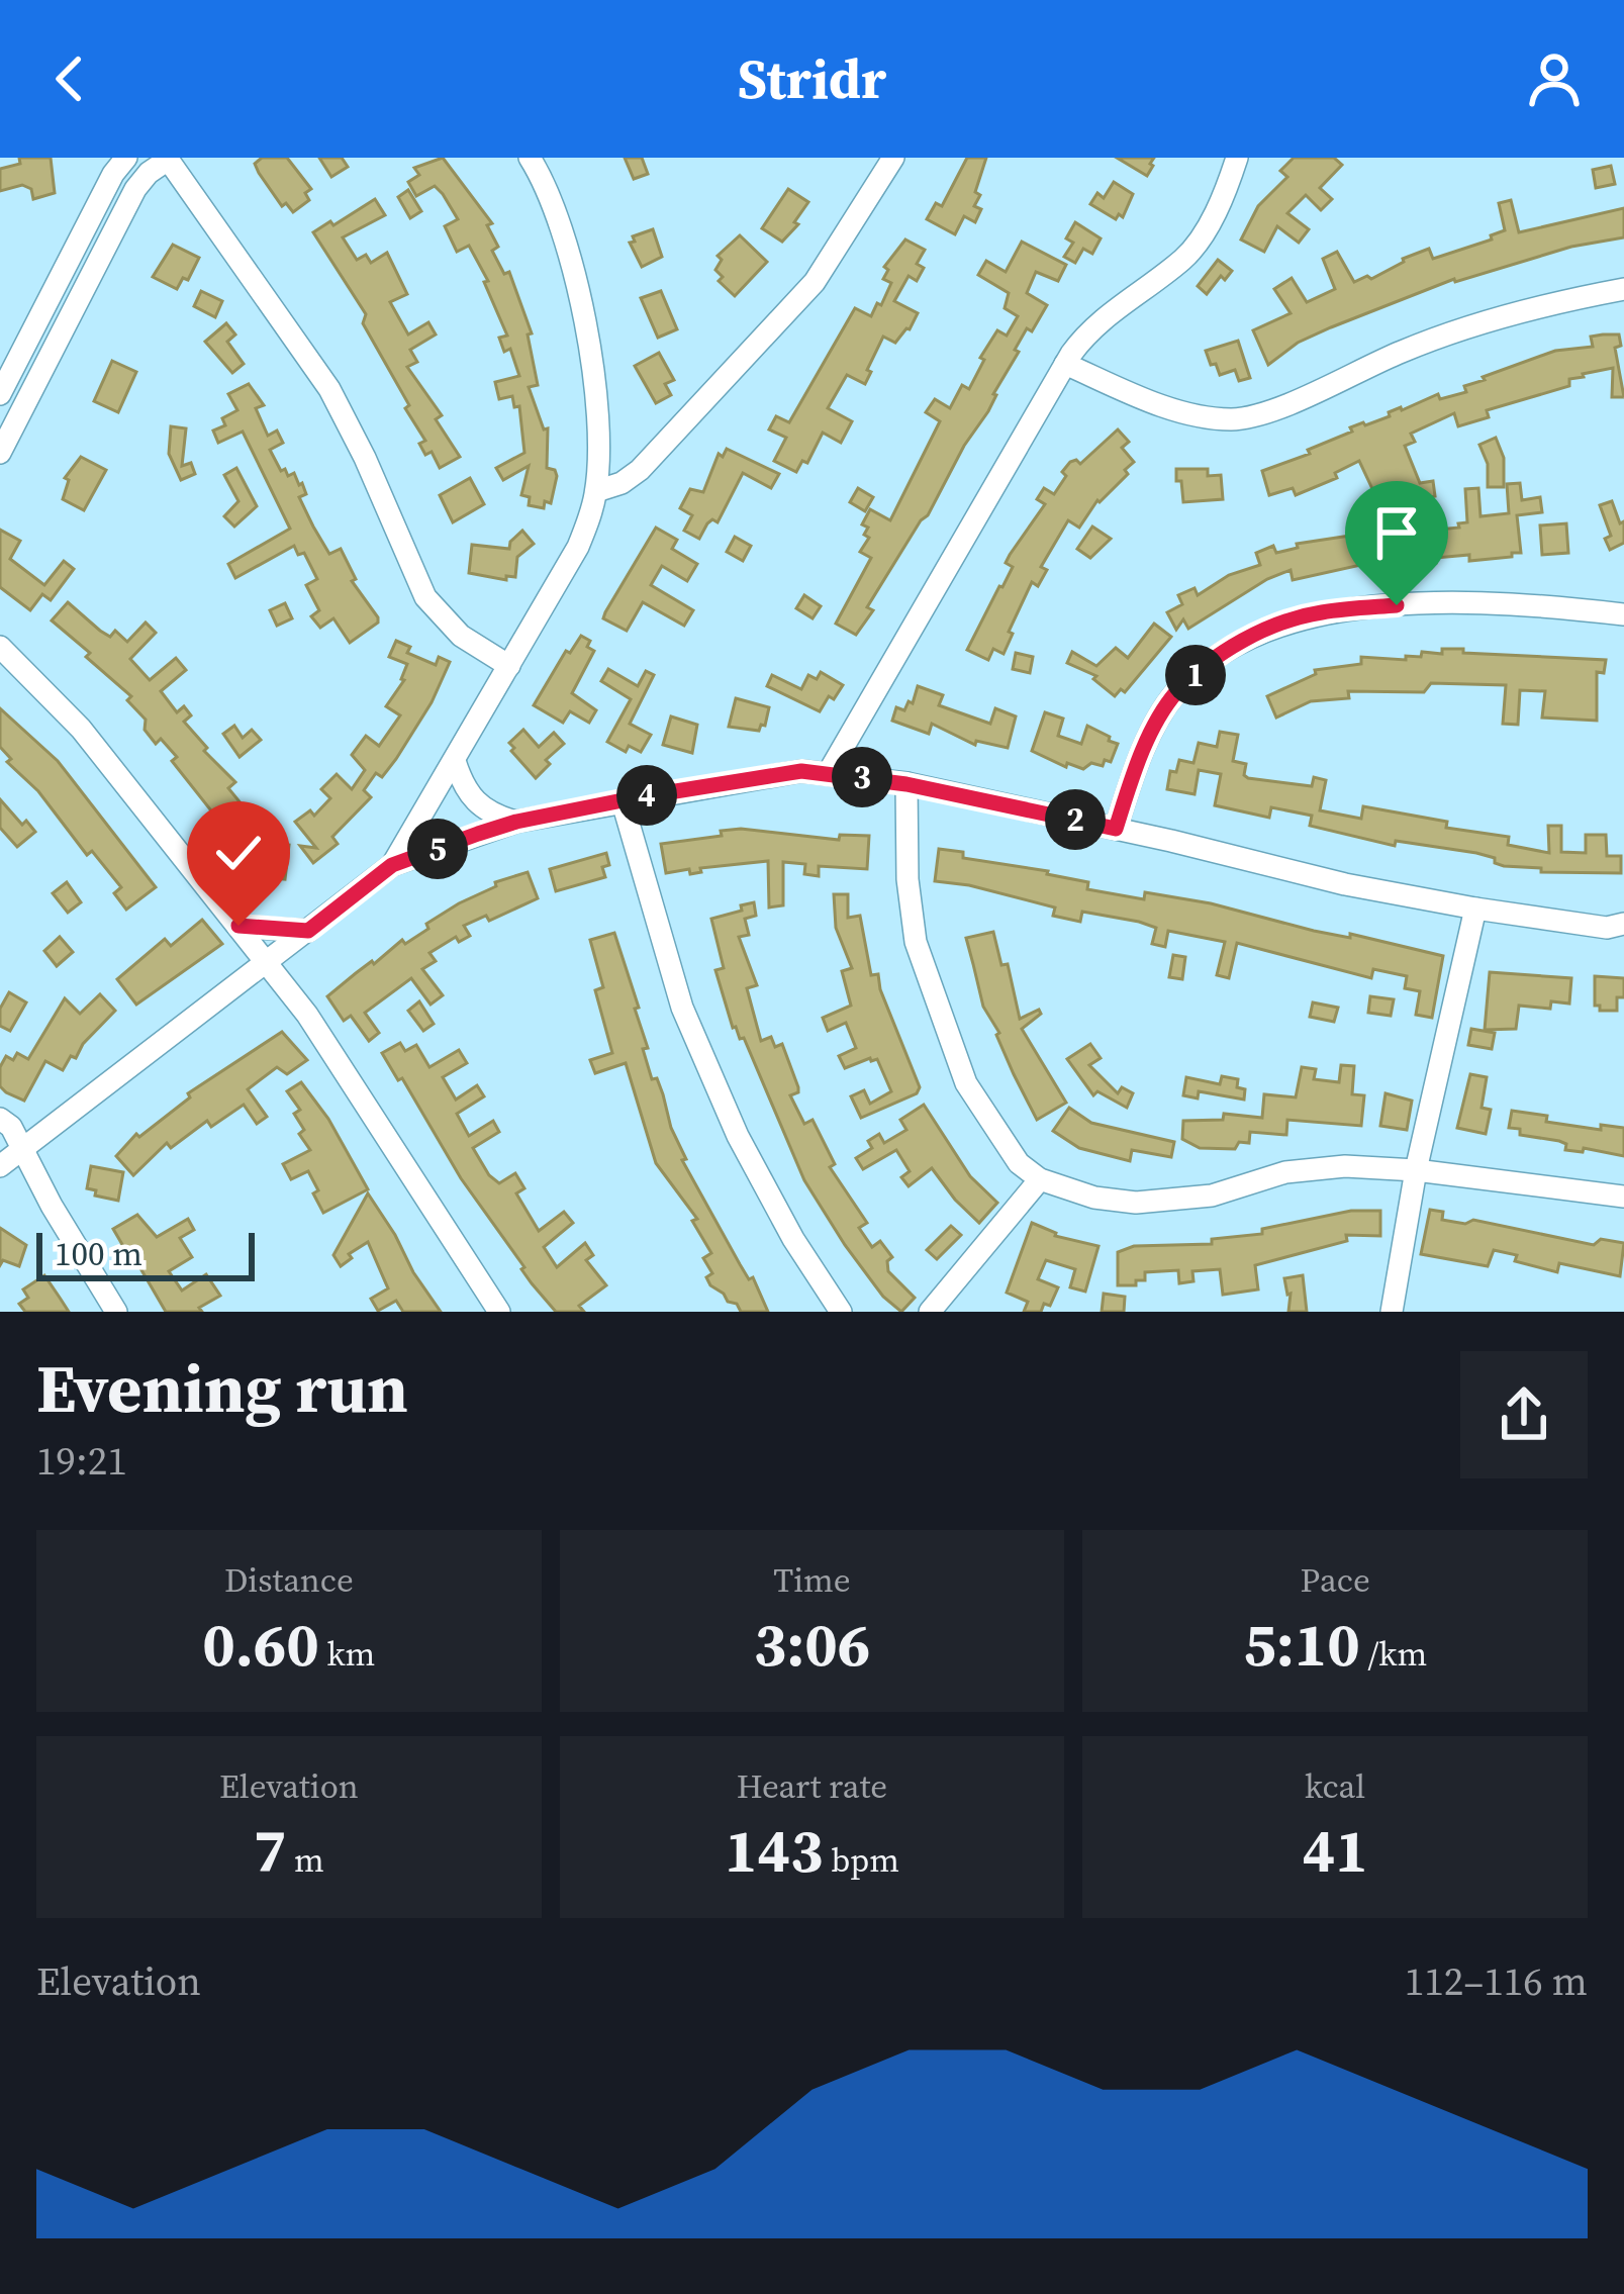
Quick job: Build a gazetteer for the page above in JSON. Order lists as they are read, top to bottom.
{
  "scale_bar": "100 m",
  "page": {
    "header": "Stridr",
    "pins": [
      "1",
      "3",
      "4",
      "2",
      "5"
    ],
    "scale": "100 m",
    "heading": ["Evening run", "19:21"],
    "stats": [
      ["Distance", "0.60 km"],
      ["Time", "3:06"],
      ["Pace", "5:10 /km"],
      ["Elevation", "7 m"],
      ["Heart rate", "143 bpm"],
      ["kcal", "41"]
    ],
    "chart": ["Elevation", "112–116 m"]
  }
}
